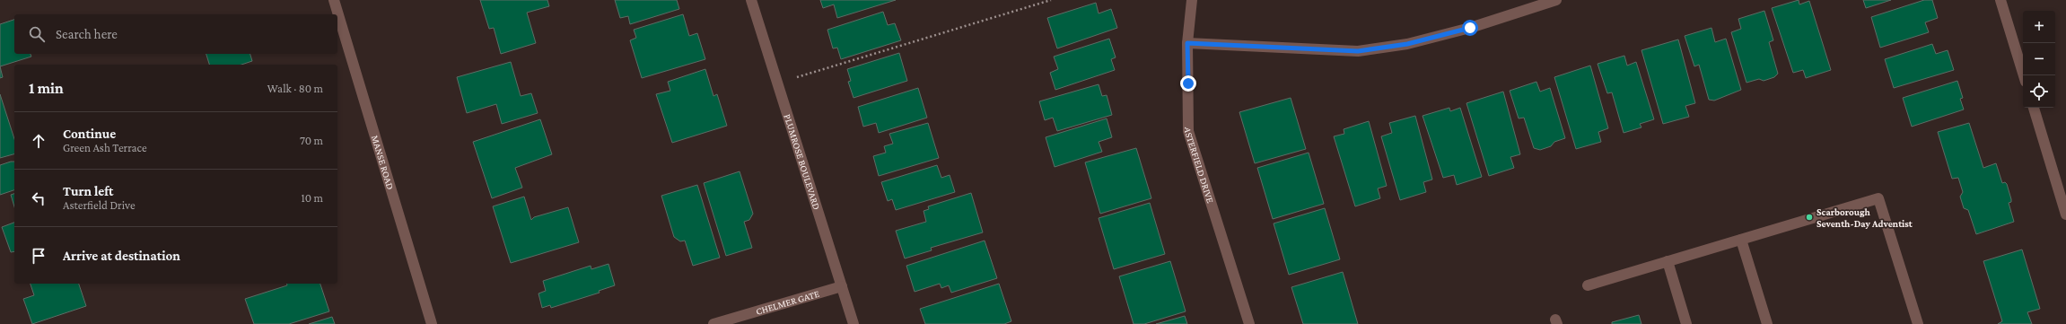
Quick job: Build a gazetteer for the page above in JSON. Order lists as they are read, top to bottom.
{
  "streets": {
    "street": [
      "MANSE ROAD",
      "PLUMROSE BOULEVARD",
      "ASTERFIELD DRIVE",
      "CHELMER GATE"
    ]
  },
  "crossings": [
    ["PLUMROSE BOULEVARD", "CHELMER GATE"]
  ],
  "places": ["Scarborough Seventh-Day Adventist"],
  "page": {
    "map_buttons": ["+", "−"],
    "search": "Search here",
    "heading": ["1 min", "Walk · 80 m"],
    "list": [
      ["Continue", "Green Ash Terrace", "70 m"],
      ["Turn left", "Asterfield Drive", "10 m"],
      "Arrive at destination"
    ]
  }
}
